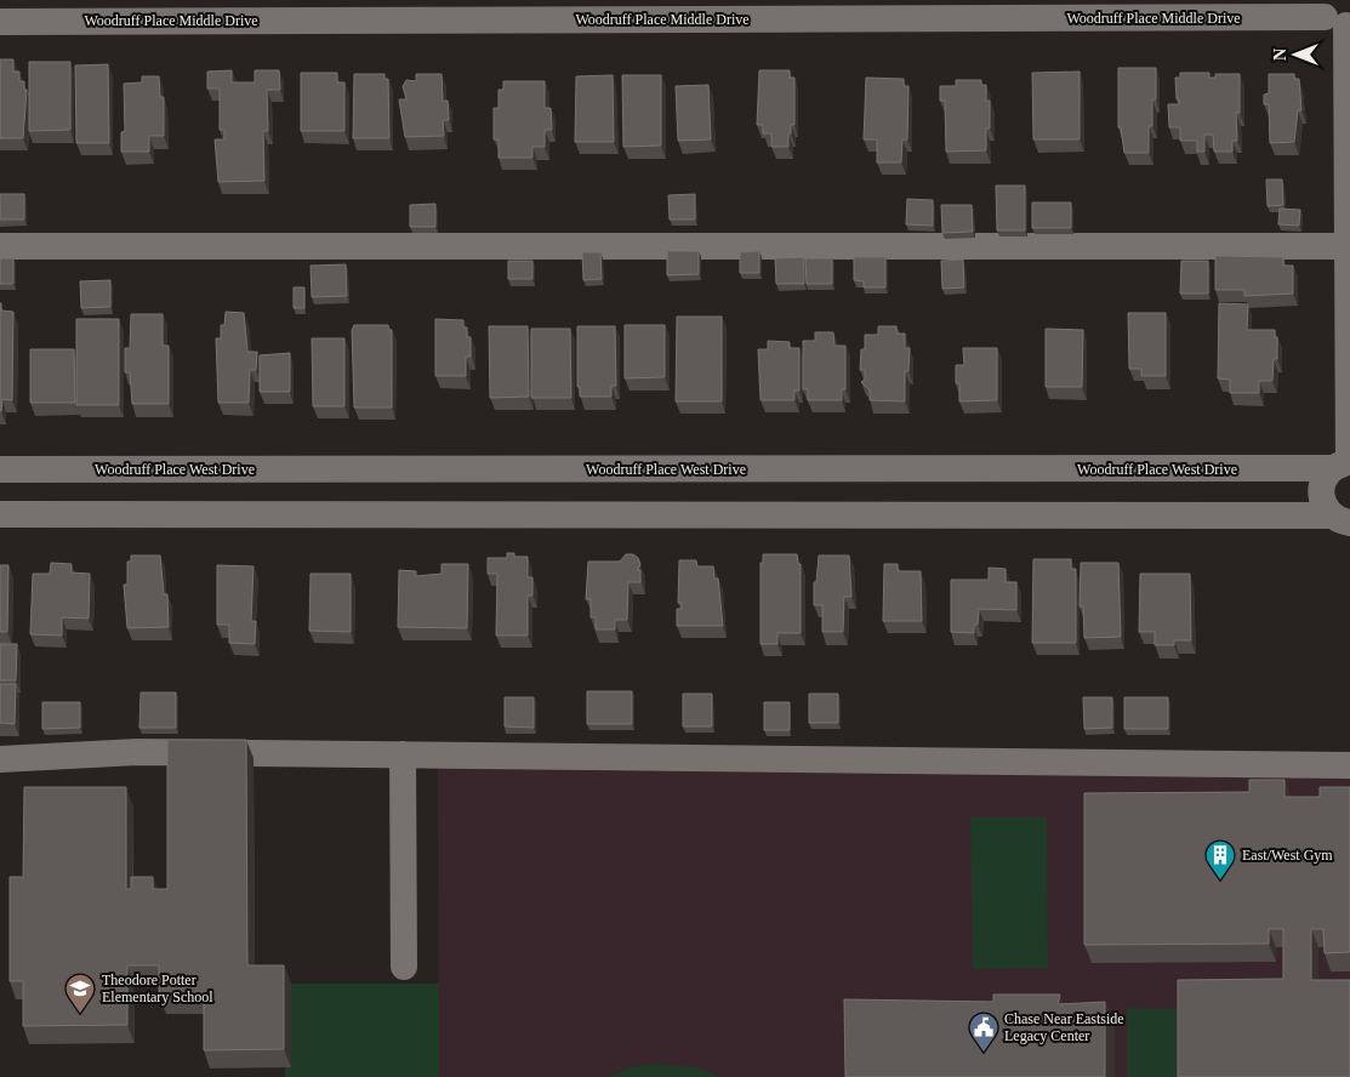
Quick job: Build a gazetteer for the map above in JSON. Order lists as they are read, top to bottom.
{
  "streets": {
    "street": ["Woodruff Place Middle Drive", "Woodruff Place West Drive"]
  },
  "places": {
    "building": ["East/West Gym"],
    "school or university": ["Theodore Potter Elementary School"],
    "public building": ["Chase Near Eastside Legacy Center"]
  },
  "north": "left"
}
